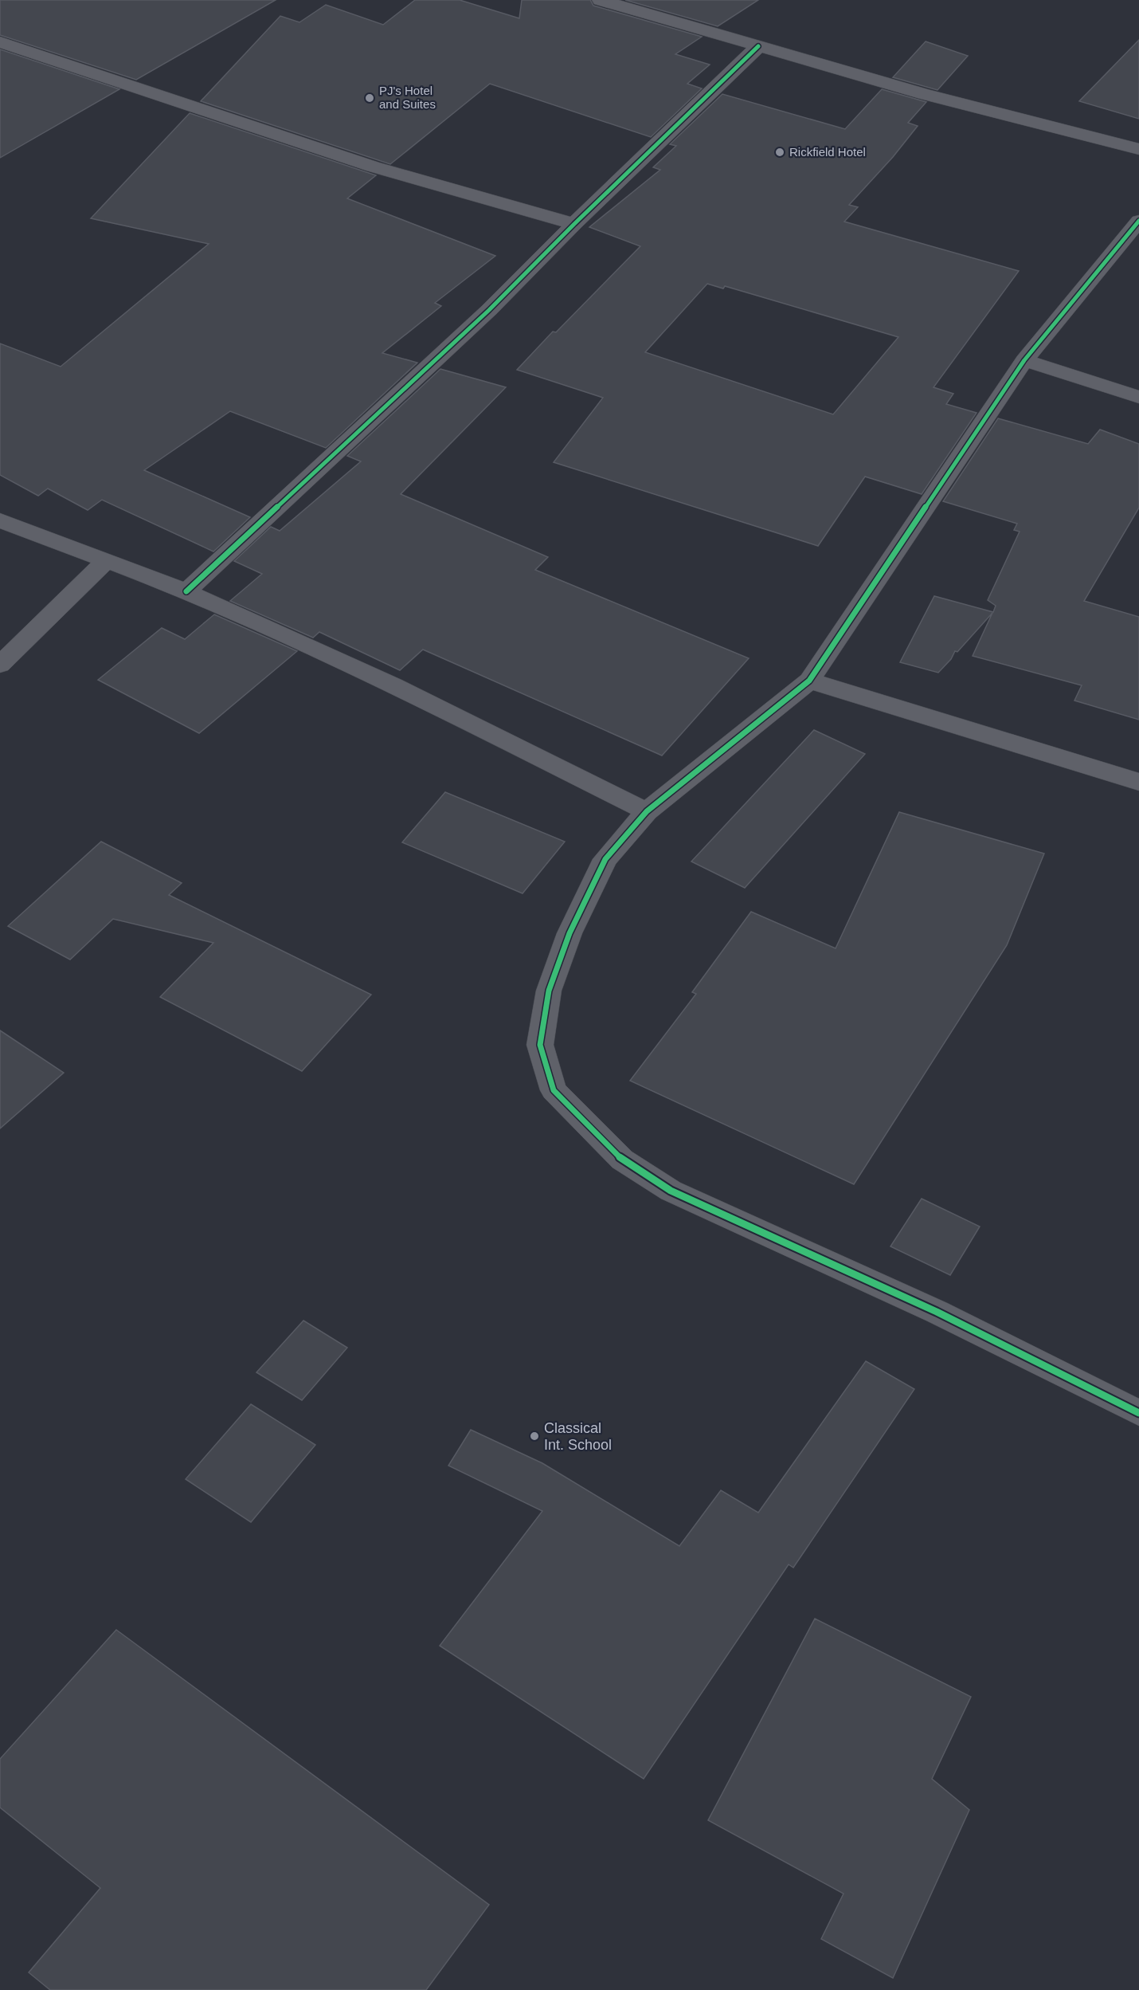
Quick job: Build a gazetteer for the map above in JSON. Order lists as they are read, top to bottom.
{
  "places": ["PJ's Hotel and Suites", "Rickfield Hotel", "Classical Int. School"]
}
